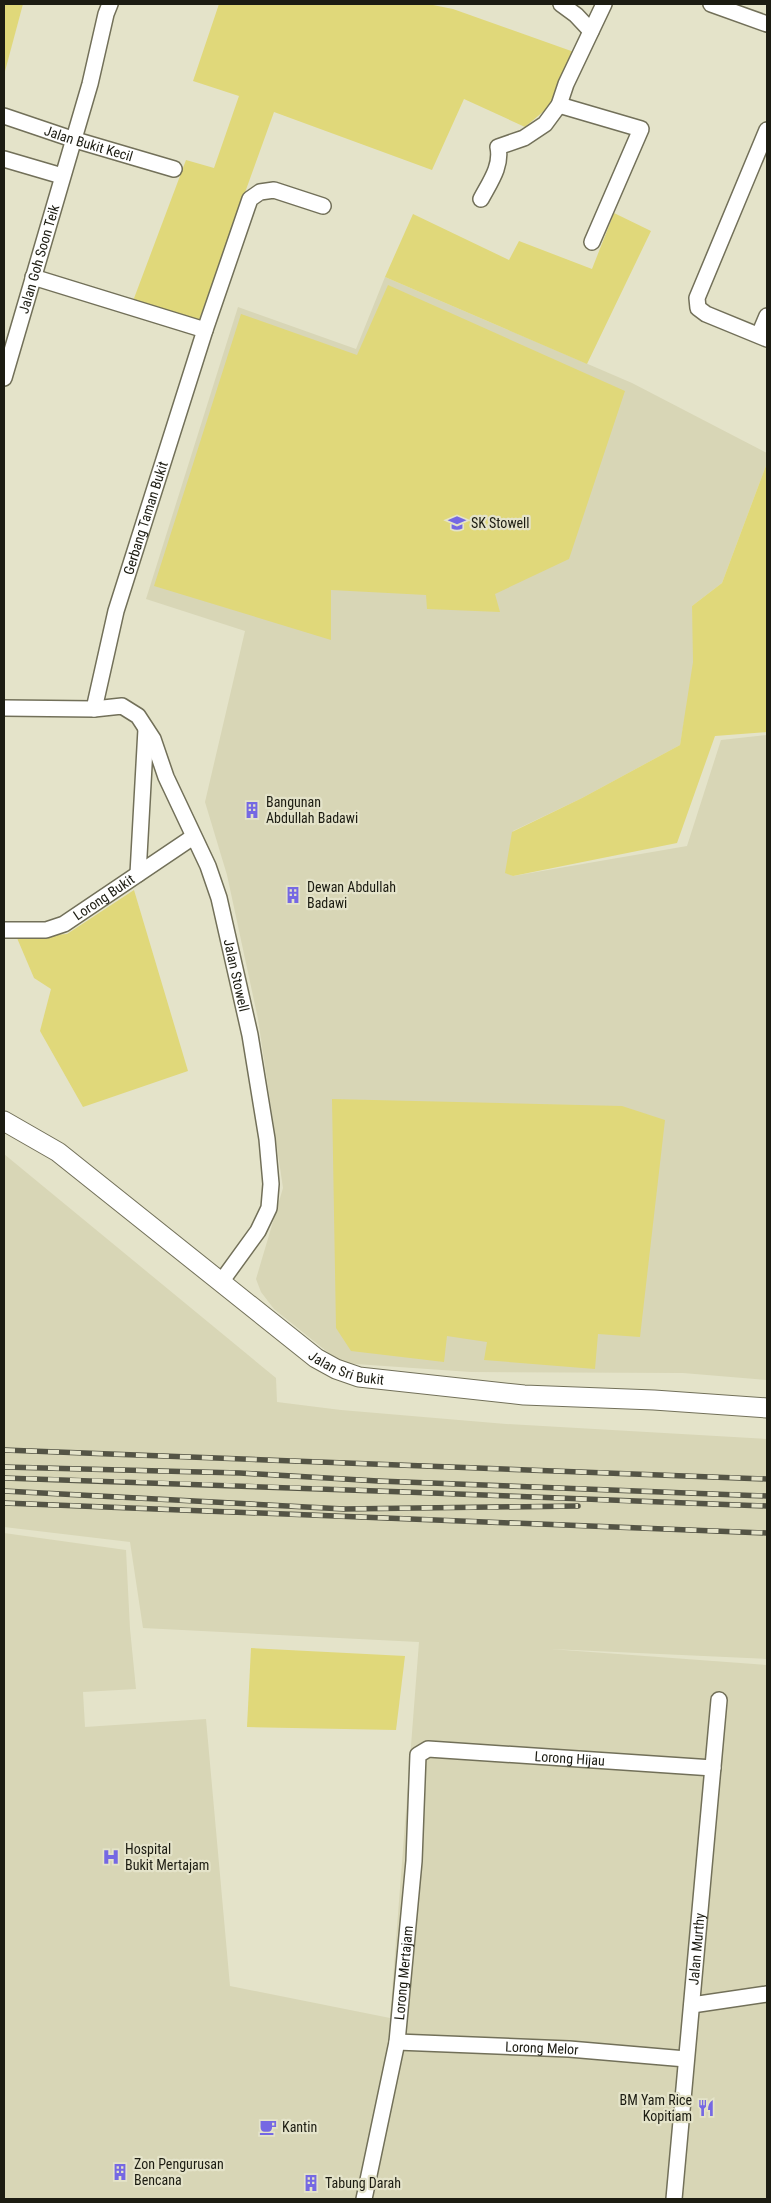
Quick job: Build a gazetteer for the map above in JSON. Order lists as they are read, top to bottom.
{
  "streets": {
    "street": [
      "Jalan Bukit Kecil",
      "Jalan Goh Soon Teik",
      "Gerbang Taman Bukit",
      "Lorong Bukit",
      "Jalan Stowell",
      "Jalan Sri Bukit",
      "Lorong Hijau",
      "Jalan Murthy",
      "Lorong Mertajam",
      "Lorong Melor"
    ]
  },
  "crossings": [
    ["Jalan Bukit Kecil", "Jalan Goh Soon Teik"],
    ["Gerbang Taman Bukit", "Jalan Stowell"],
    ["Lorong Bukit", "Jalan Stowell"],
    ["Jalan Stowell", "Jalan Sri Bukit"],
    ["Lorong Hijau", "Jalan Murthy"],
    ["Lorong Hijau", "Lorong Mertajam"],
    ["Jalan Murthy", "Lorong Melor"],
    ["Lorong Mertajam", "Lorong Melor"]
  ],
  "places": {
    "school or university": ["SK Stowell"],
    "building": [
      "Bangunan Abdullah Badawi",
      "Dewan Abdullah Badawi",
      "Zon Pengurusan Bencana",
      "Tabung Darah"
    ],
    "hospital": ["Hospital Bukit Mertajam"],
    "restaurant": ["BM Yam Rice Kopitiam"],
    "cafe": ["Kantin"]
  }
}
